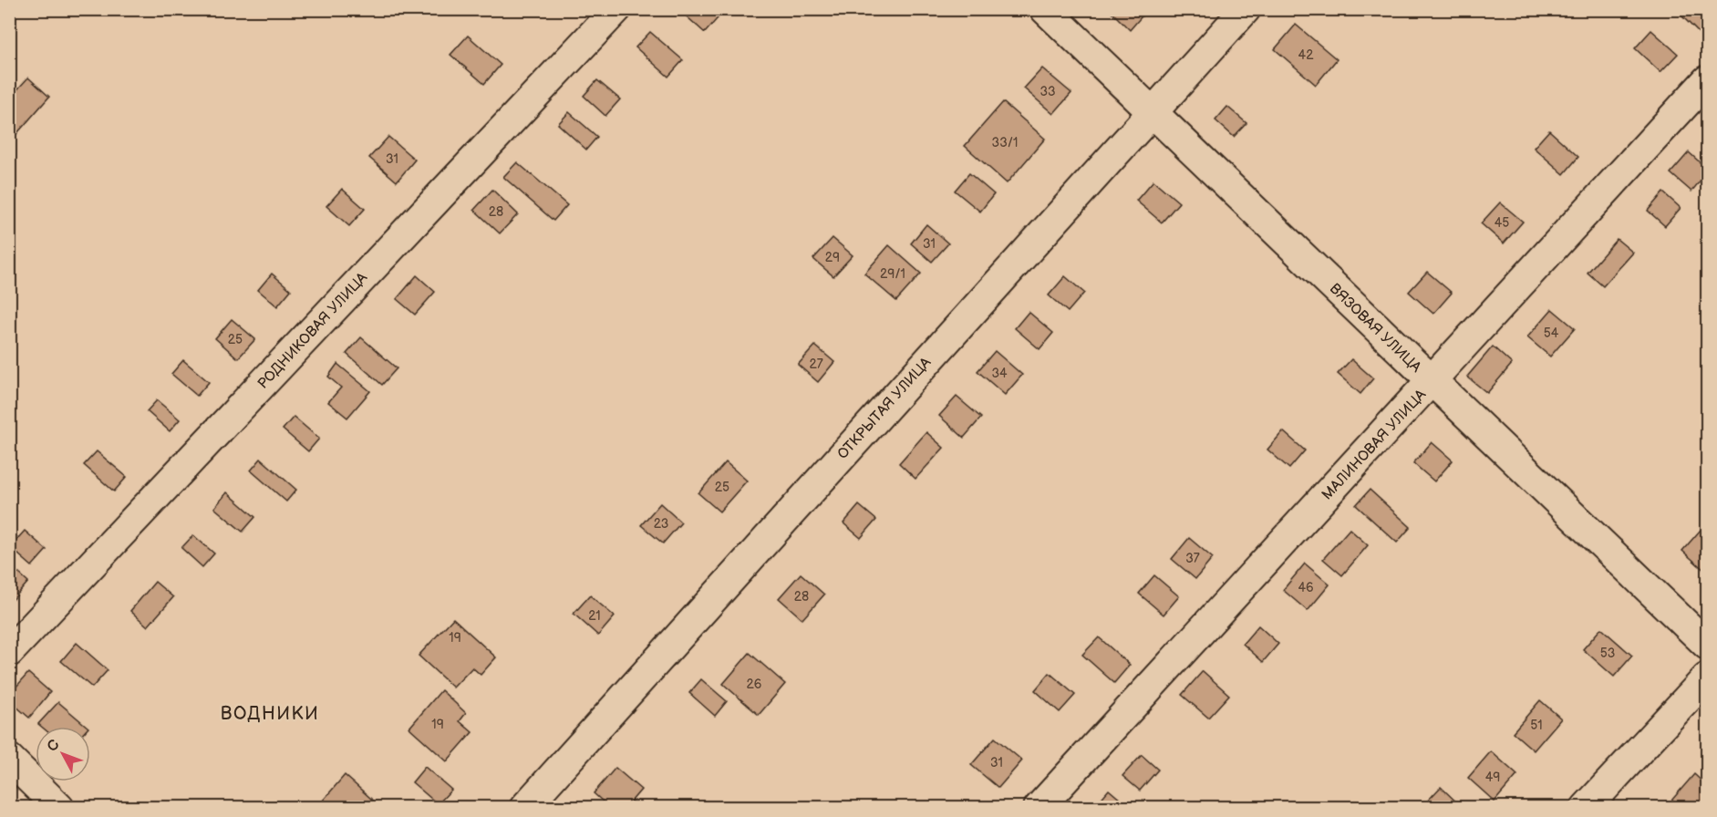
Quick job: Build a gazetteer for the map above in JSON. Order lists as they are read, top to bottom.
{
  "streets": {
    "street": [
      "ВЯЗОВАЯ УЛИЦА",
      "РОДНИКОВАЯ УЛИЦА",
      "ОТКРЫТАЯ УЛИЦА",
      "МАЛИНОВАЯ УЛИЦА"
    ]
  },
  "crossings": [
    ["ВЯЗОВАЯ УЛИЦА", "ОТКРЫТАЯ УЛИЦА"],
    ["ВЯЗОВАЯ УЛИЦА", "МАЛИНОВАЯ УЛИЦА"]
  ],
  "districts": ["ВОДНИКИ"],
  "house_numbers": [
    "42",
    "33",
    "33/1",
    "31",
    "28",
    "45",
    "31",
    "29",
    "29/1",
    "54",
    "25",
    "27",
    "34",
    "25",
    "23",
    "37",
    "46",
    "28",
    "21",
    "19",
    "53",
    "26",
    "19",
    "51",
    "31",
    "49"
  ],
  "north": "top left"
}
